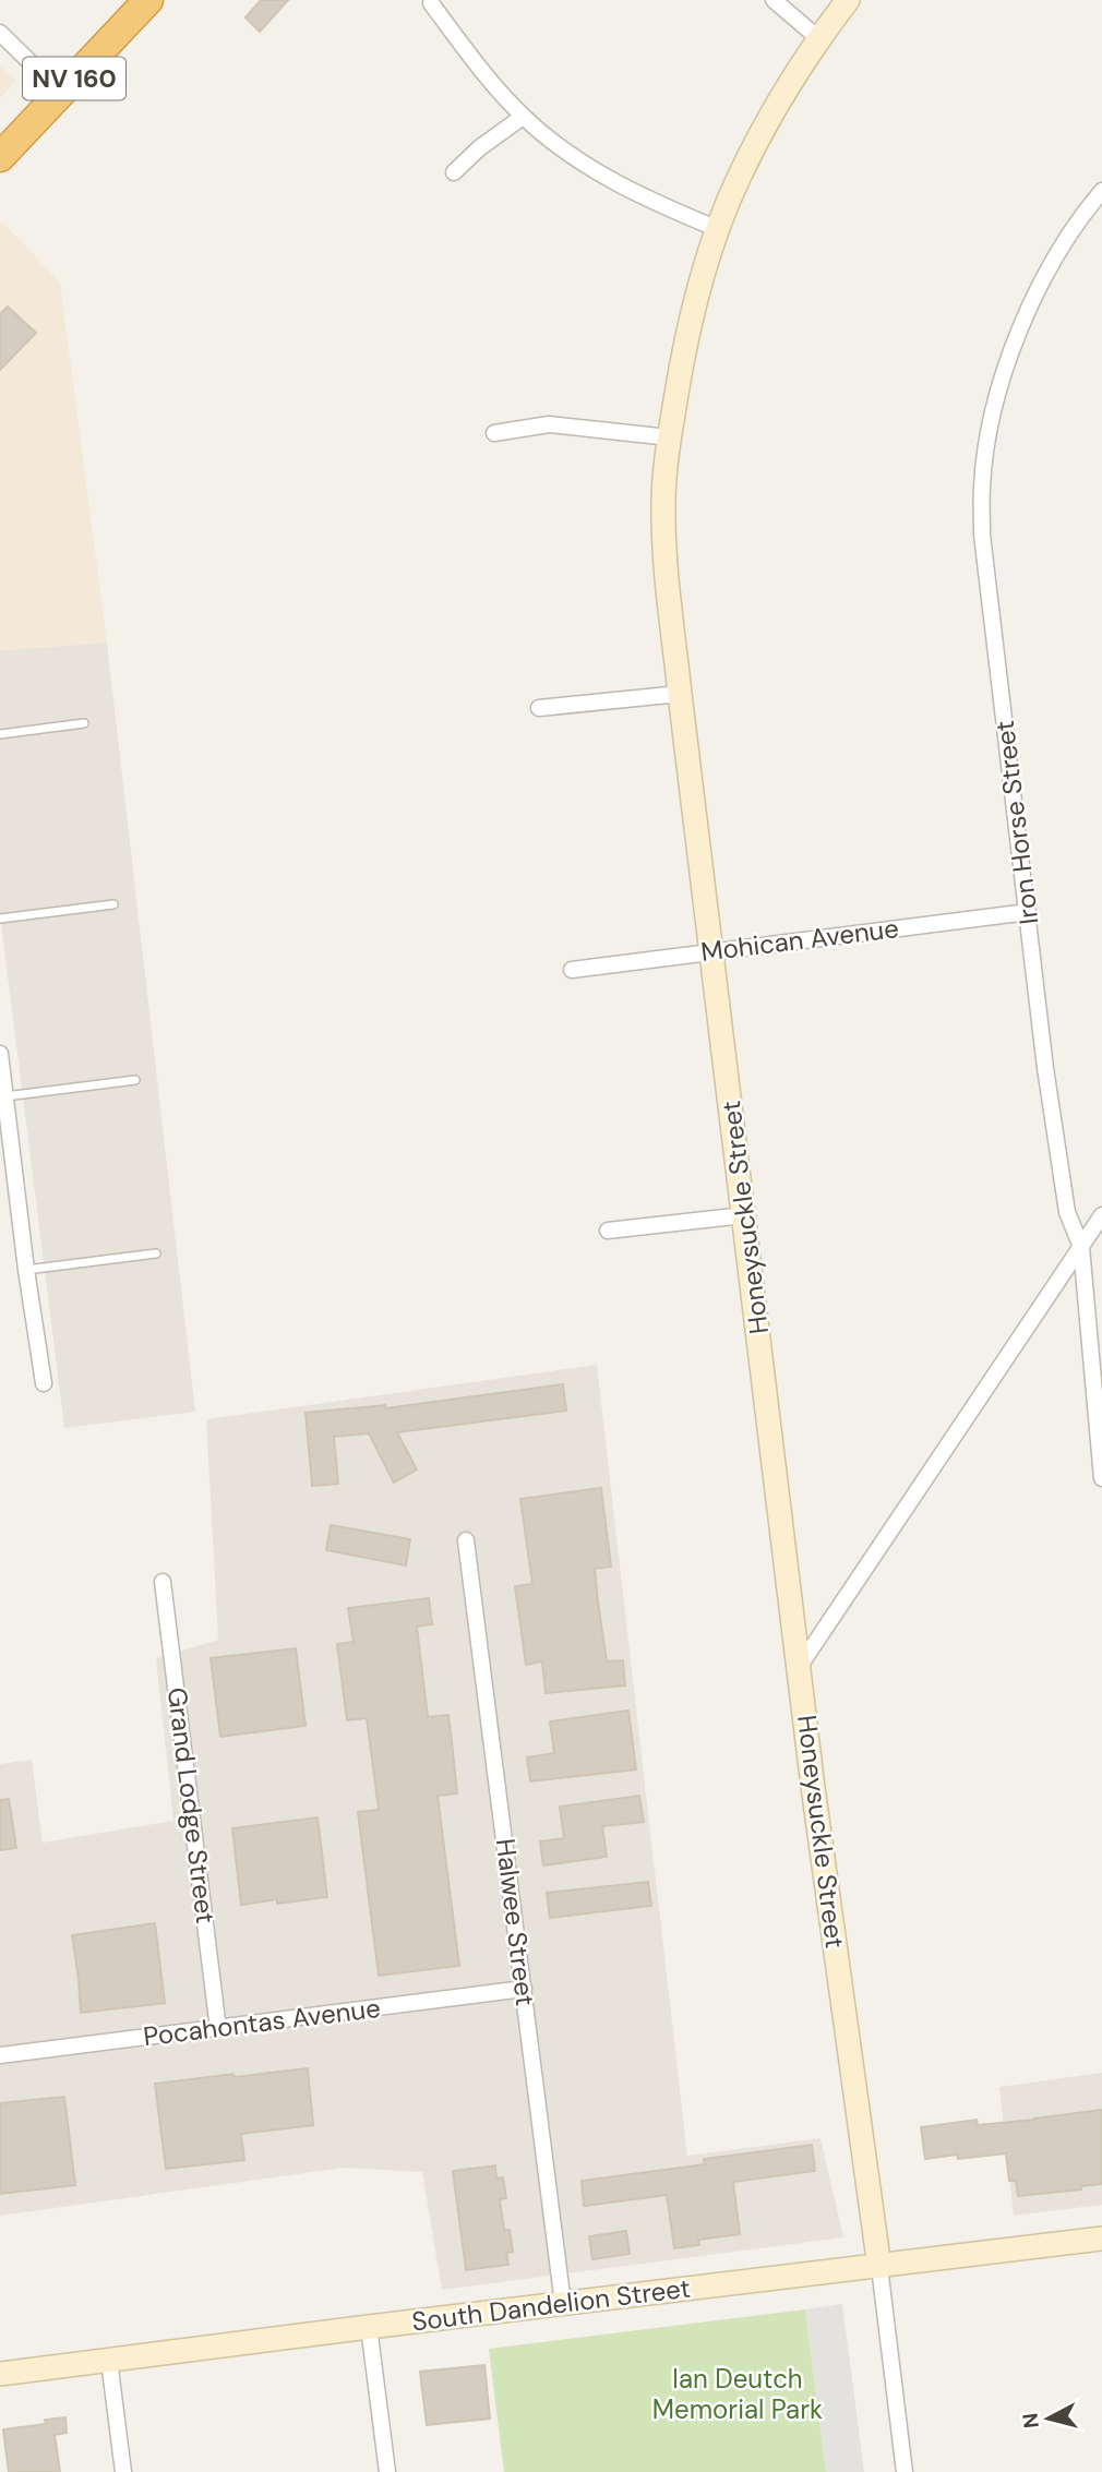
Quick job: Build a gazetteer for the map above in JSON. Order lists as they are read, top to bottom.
{
  "streets": {
    "highway": ["NV 160"],
    "street": [
      "Iron Horse Street",
      "Mohican Avenue",
      "Honeysuckle Street",
      "Grand Lodge Street",
      "Halwee Street",
      "Pocahontas Avenue",
      "South Dandelion Street"
    ]
  },
  "crossings": [
    ["Iron Horse Street", "Mohican Avenue"],
    ["Mohican Avenue", "Honeysuckle Street"],
    ["Honeysuckle Street", "South Dandelion Street"],
    ["Grand Lodge Street", "Pocahontas Avenue"],
    ["Halwee Street", "Pocahontas Avenue"],
    ["Halwee Street", "South Dandelion Street"]
  ],
  "parks": ["Ian Deutch Memorial Park"],
  "north": "left"
}
